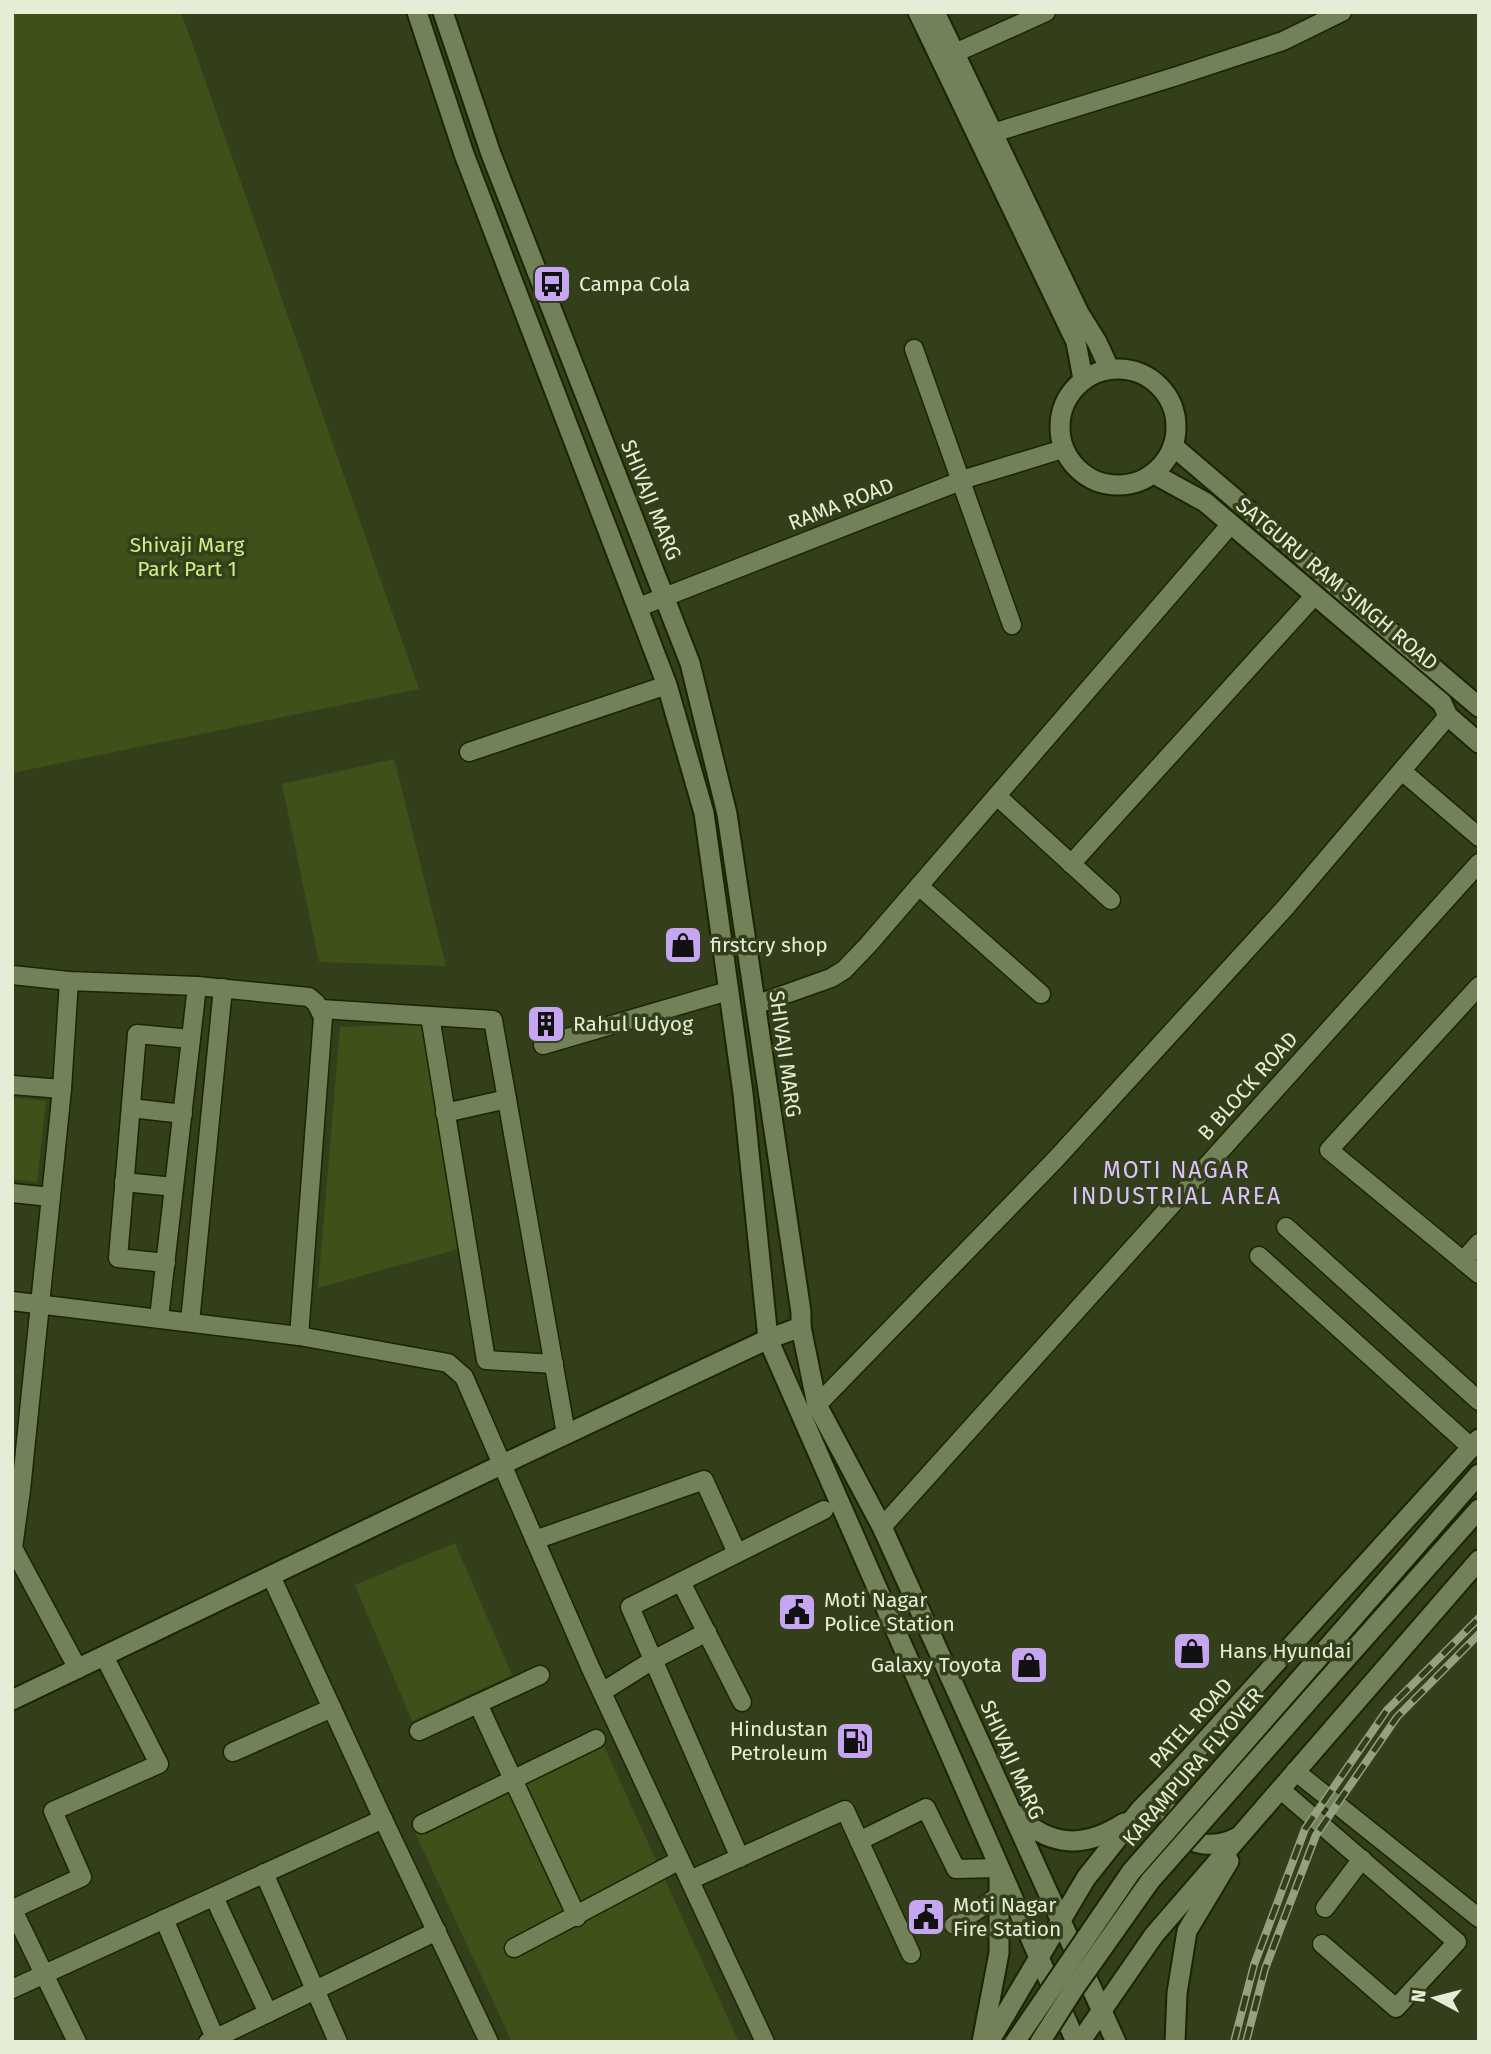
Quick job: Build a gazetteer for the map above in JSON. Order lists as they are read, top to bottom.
{
  "streets": {
    "main road": [
      "SHIVAJI MARG",
      "SATGURU RAM SINGH ROAD",
      "PATEL ROAD",
      "KARAMPURA FLYOVER"
    ],
    "street": ["RAMA ROAD", "B BLOCK ROAD"]
  },
  "crossings": [
    ["SHIVAJI MARG", "RAMA ROAD"],
    ["SHIVAJI MARG", "B BLOCK ROAD"],
    ["SHIVAJI MARG", "PATEL ROAD"],
    ["RAMA ROAD", "SATGURU RAM SINGH ROAD"]
  ],
  "districts": ["MOTI NAGAR INDUSTRIAL AREA"],
  "parks": ["Shivaji Marg Park Part 1"],
  "places": {
    "bus stop": ["Campa Cola"],
    "shop": ["firstcry shop", "Hans Hyundai", "Galaxy Toyota"],
    "building": ["Rahul Udyog"],
    "public building": ["Moti Nagar Police Station", "Moti Nagar Fire Station"],
    "fuel station": ["Hindustan Petroleum"]
  },
  "north": "left"
}
